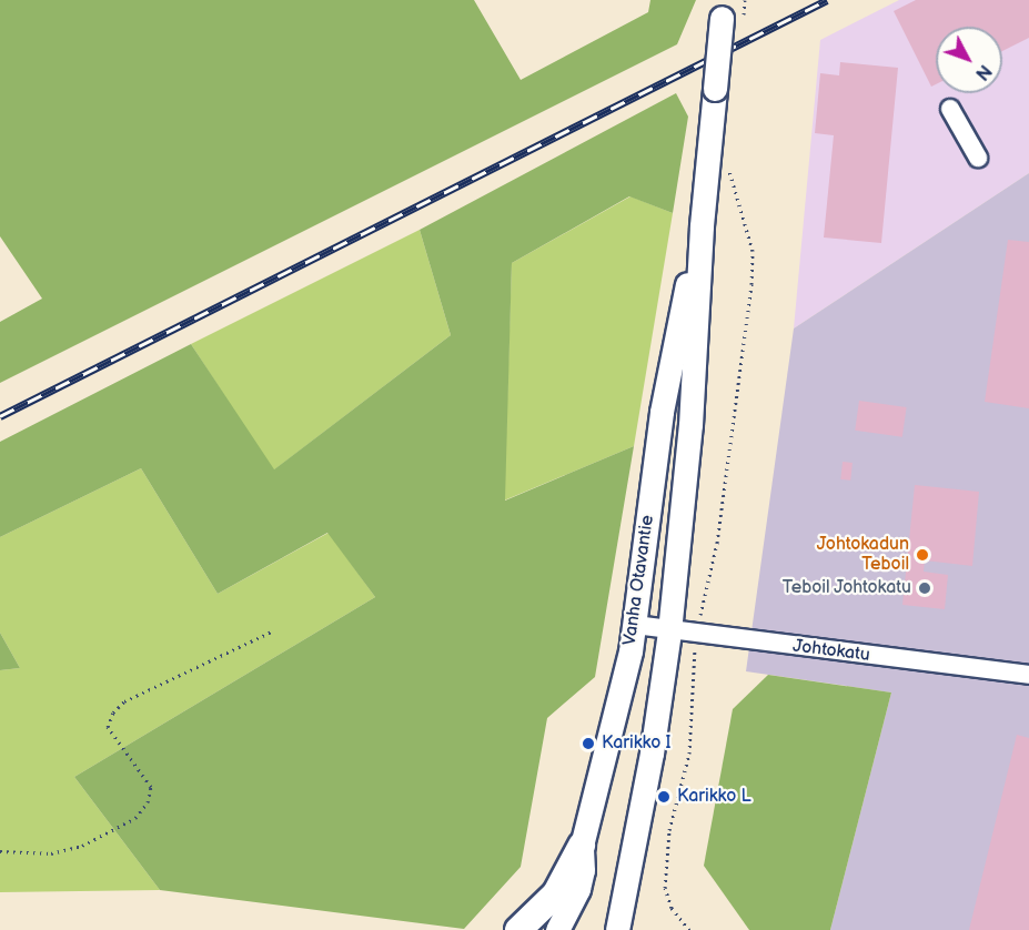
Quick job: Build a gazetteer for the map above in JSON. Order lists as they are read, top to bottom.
{
  "streets": {
    "main road": ["Vanha Otavantie"],
    "street": ["Johtokatu"]
  },
  "crossings": [
    ["Vanha Otavantie", "Johtokatu"]
  ],
  "places": [
    "Johtokadun Teboil",
    "Teboil Johtokatu",
    "Karikko I",
    "Karikko L"
  ],
  "north": "bottom right"
}
